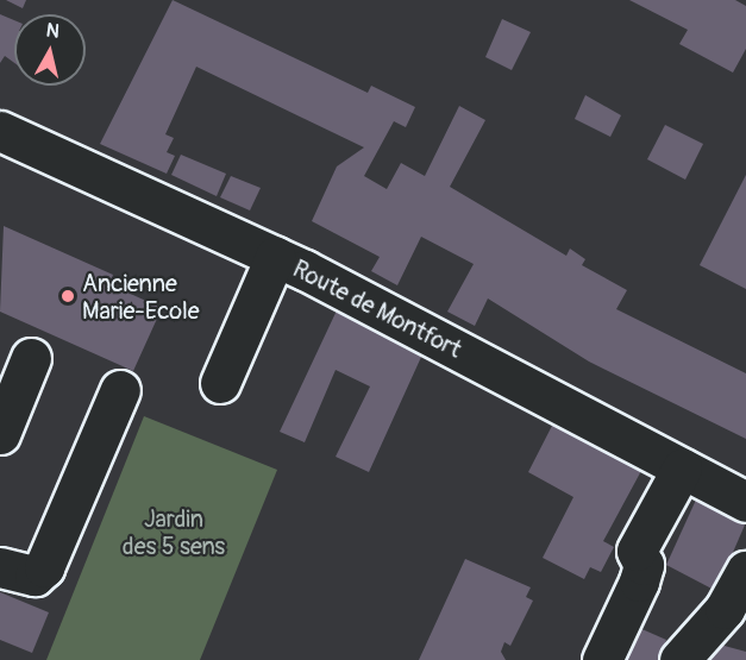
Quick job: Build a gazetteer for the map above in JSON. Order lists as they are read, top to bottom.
{
  "streets": {
    "street": ["Route de Montfort"]
  },
  "parks": ["Jardin des 5 sens"],
  "places": ["Ancienne Marie-Ecole"],
  "north": "top"
}
